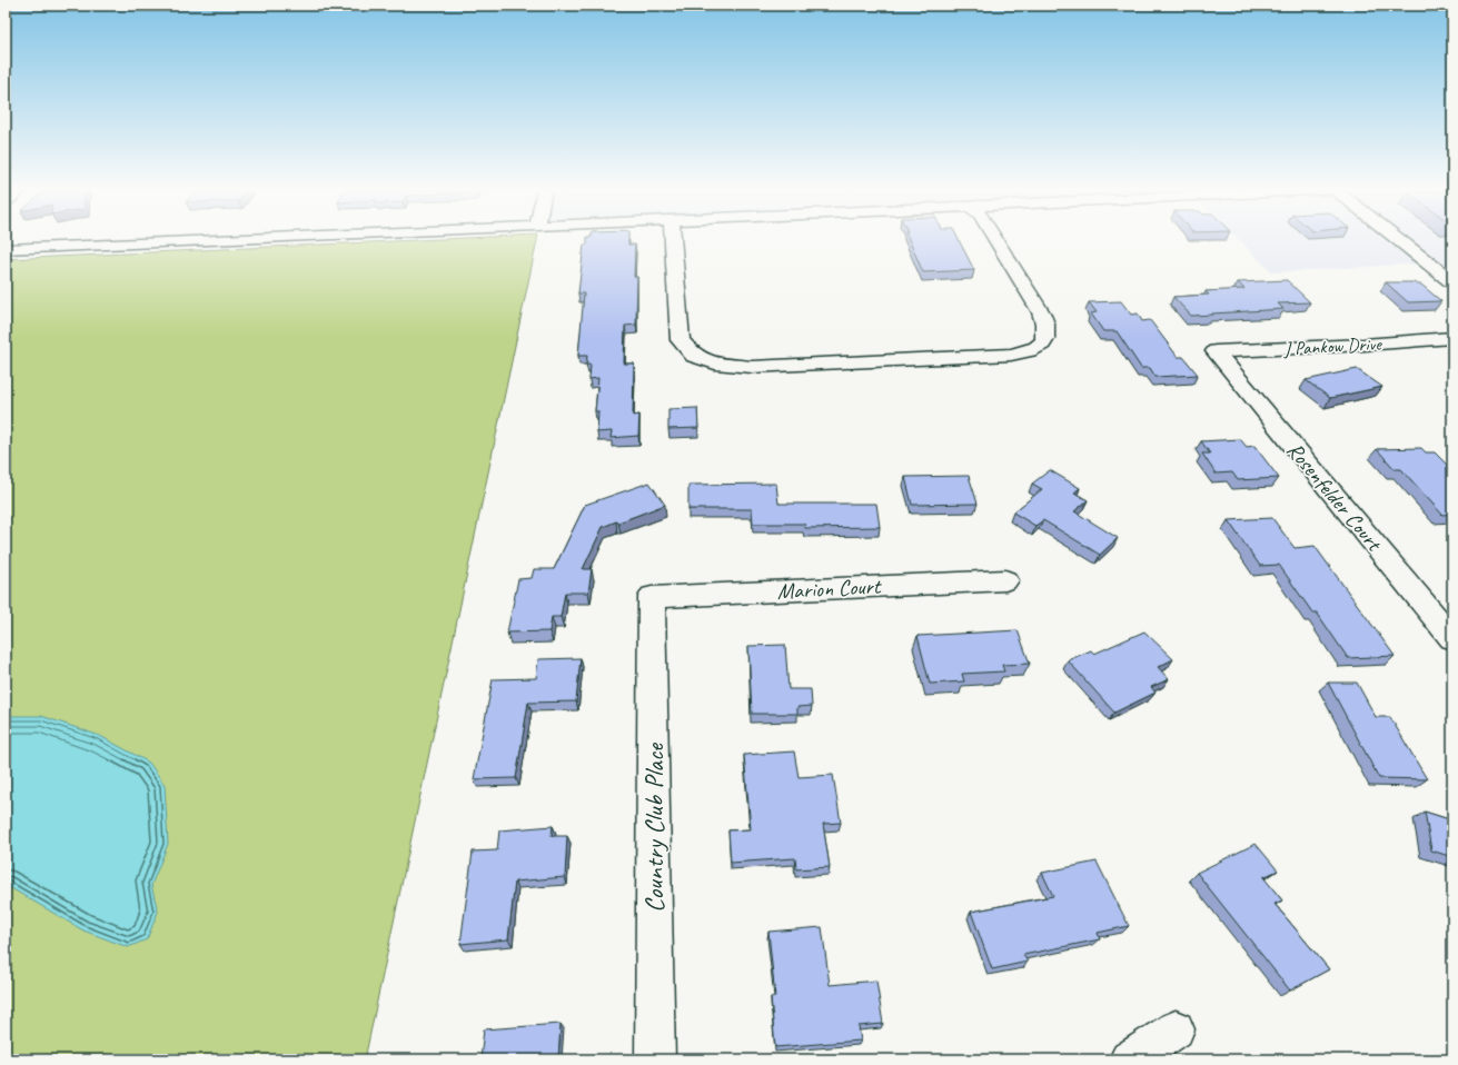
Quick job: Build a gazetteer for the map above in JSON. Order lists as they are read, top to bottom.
{
  "streets": {
    "street": [
      "J Pankow Drive",
      "Rosenfelder Court",
      "Marion Court",
      "Country Club Place"
    ]
  },
  "crossings": [
    ["J Pankow Drive", "Rosenfelder Court"],
    ["Marion Court", "Country Club Place"]
  ]
}
